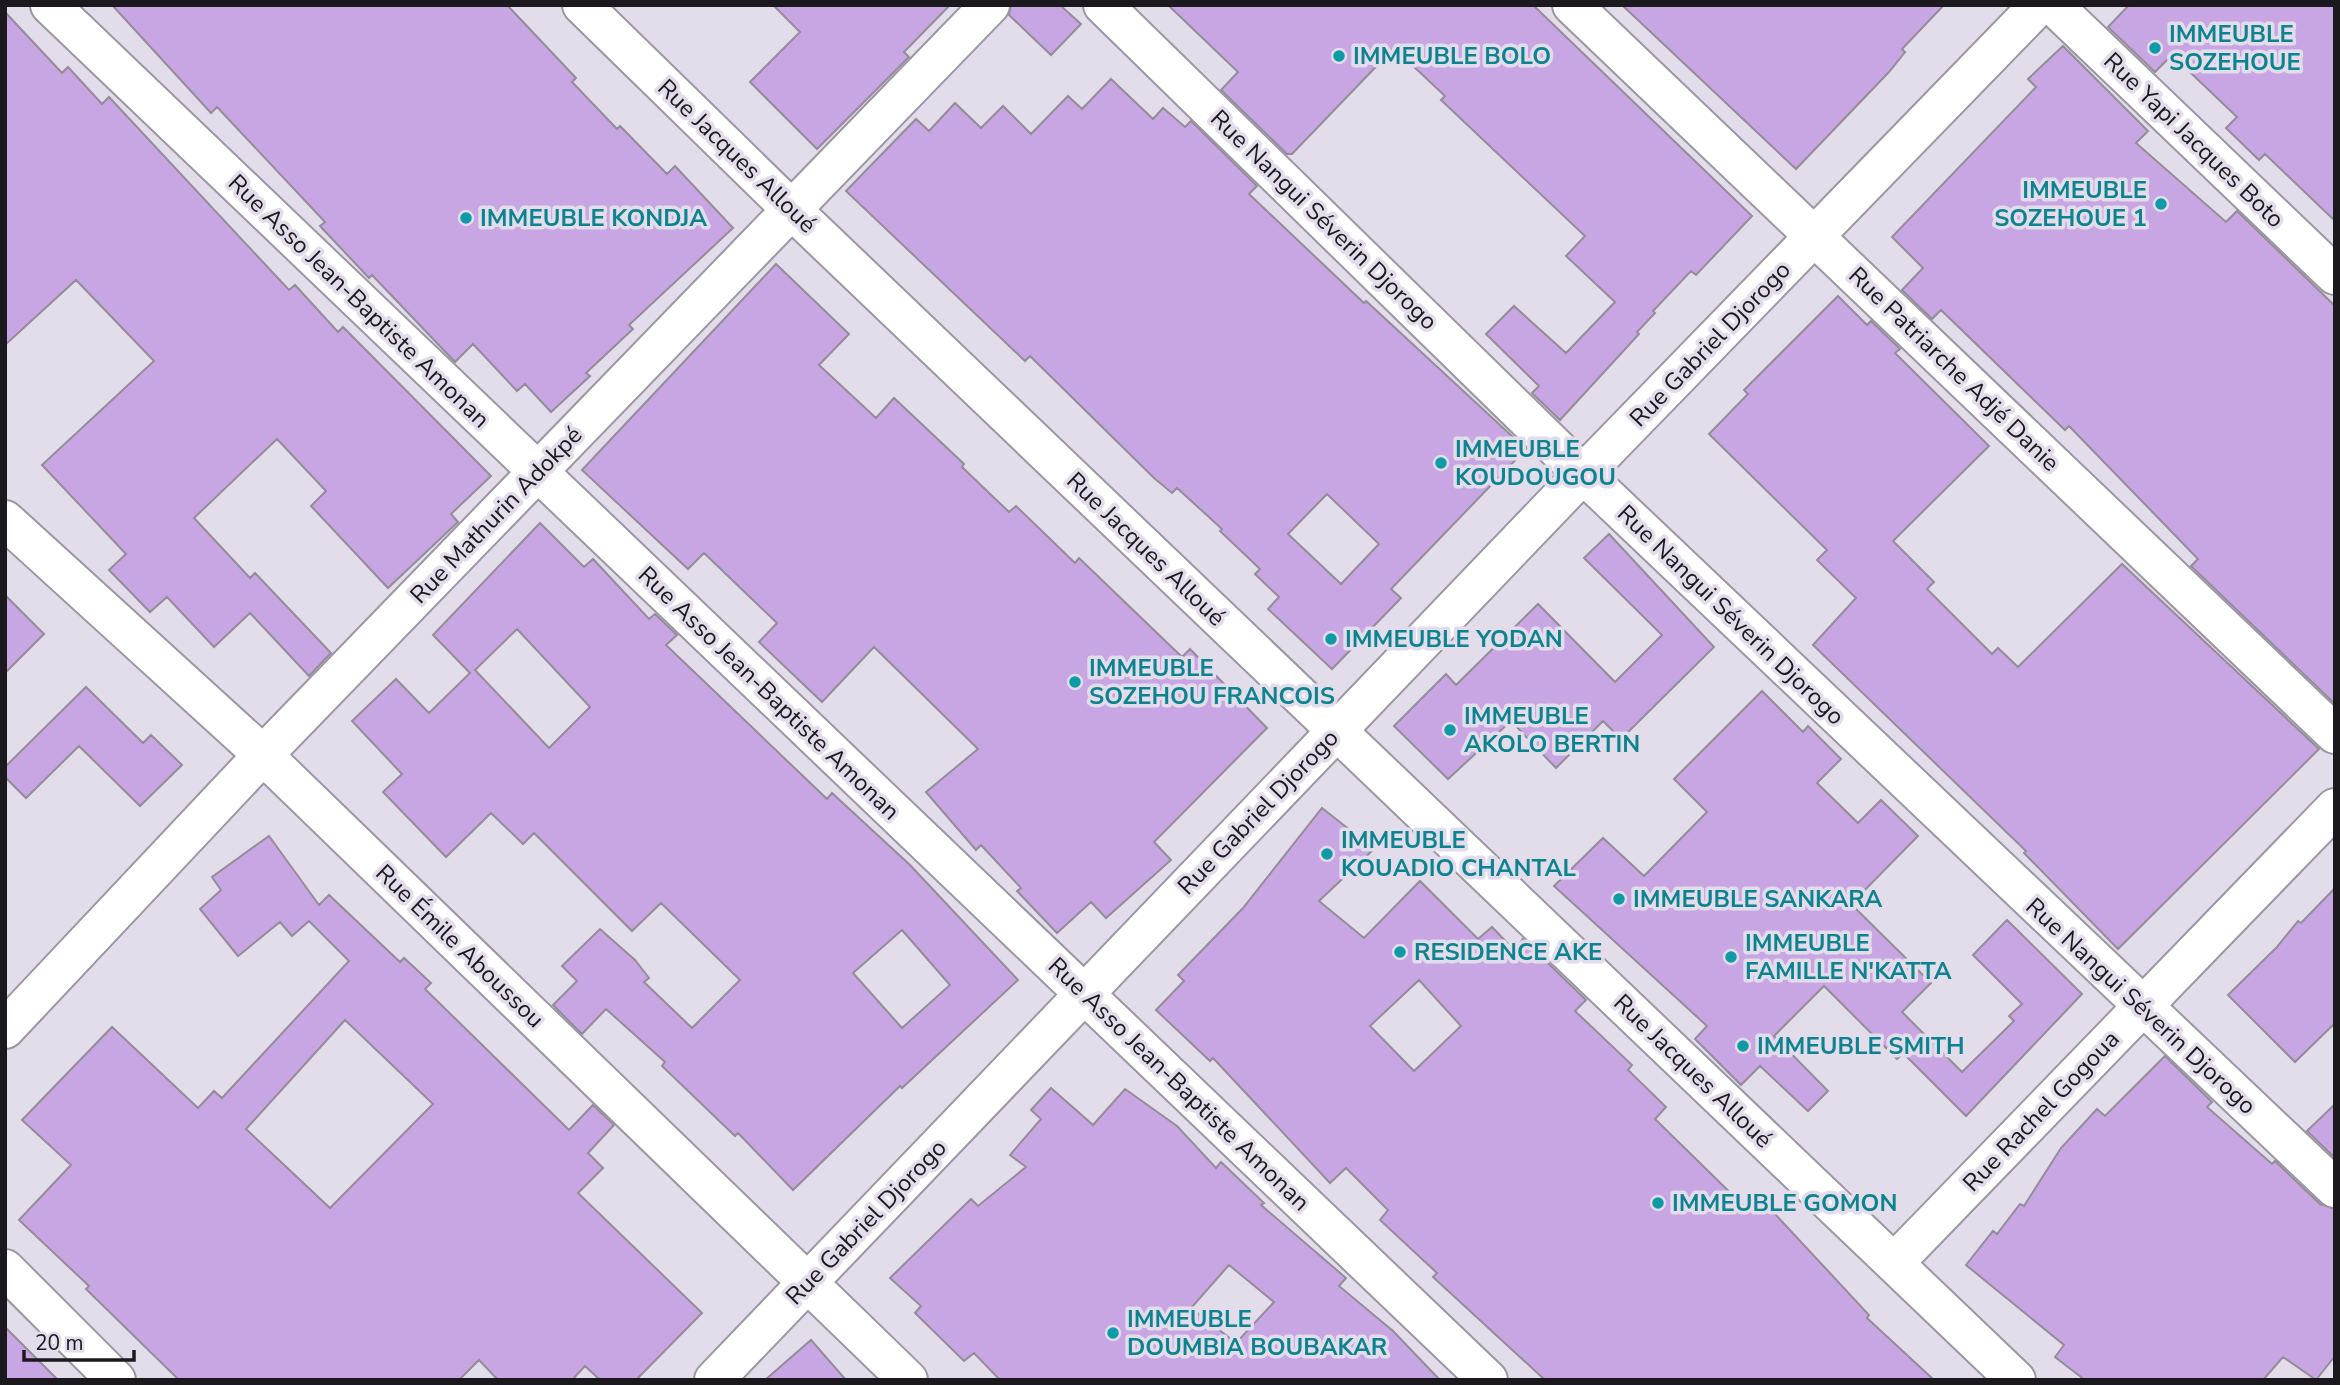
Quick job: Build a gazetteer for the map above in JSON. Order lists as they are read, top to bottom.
{
  "streets": {
    "street": [
      "Rue Yapi Jacques Boto",
      "Rue Jacques Alloué",
      "Rue Nangui Séverin Djorogo",
      "Rue Asso Jean-Baptiste Amonan",
      "Rue Gabriel Djorogo",
      "Rue Patriarche Adjé Danie",
      "Rue Mathurin Adokpé",
      "Rue Émile Aboussou",
      "Rue Rachel Gogoua"
    ]
  },
  "crossings": [
    ["Rue Jacques Alloué", "Rue Gabriel Djorogo"],
    ["Rue Jacques Alloué", "Rue Mathurin Adokpé"],
    ["Rue Jacques Alloué", "Rue Rachel Gogoua"],
    ["Rue Nangui Séverin Djorogo", "Rue Gabriel Djorogo"],
    ["Rue Nangui Séverin Djorogo", "Rue Rachel Gogoua"],
    ["Rue Asso Jean-Baptiste Amonan", "Rue Gabriel Djorogo"],
    ["Rue Asso Jean-Baptiste Amonan", "Rue Mathurin Adokpé"],
    ["Rue Gabriel Djorogo", "Rue Patriarche Adjé Danie"],
    ["Rue Gabriel Djorogo", "Rue Émile Aboussou"],
    ["Rue Mathurin Adokpé", "Rue Émile Aboussou"]
  ],
  "places": [
    "IMMEUBLE SOZEHOUE",
    "IMMEUBLE BOLO",
    "IMMEUBLE SOZEHOUE 1",
    "IMMEUBLE KONDJA",
    "IMMEUBLE KOUDOUGOU",
    "IMMEUBLE YODAN",
    "IMMEUBLE SOZEHOU FRANCOIS",
    "IMMEUBLE AKOLO BERTIN",
    "IMMEUBLE KOUADIO CHANTAL",
    "IMMEUBLE SANKARA",
    "RESIDENCE AKE",
    "IMMEUBLE FAMILLE N'KATTA",
    "IMMEUBLE SMITH",
    "IMMEUBLE GOMON",
    "IMMEUBLE DOUMBIA BOUBAKAR"
  ],
  "scale_bar": "20 m"
}
